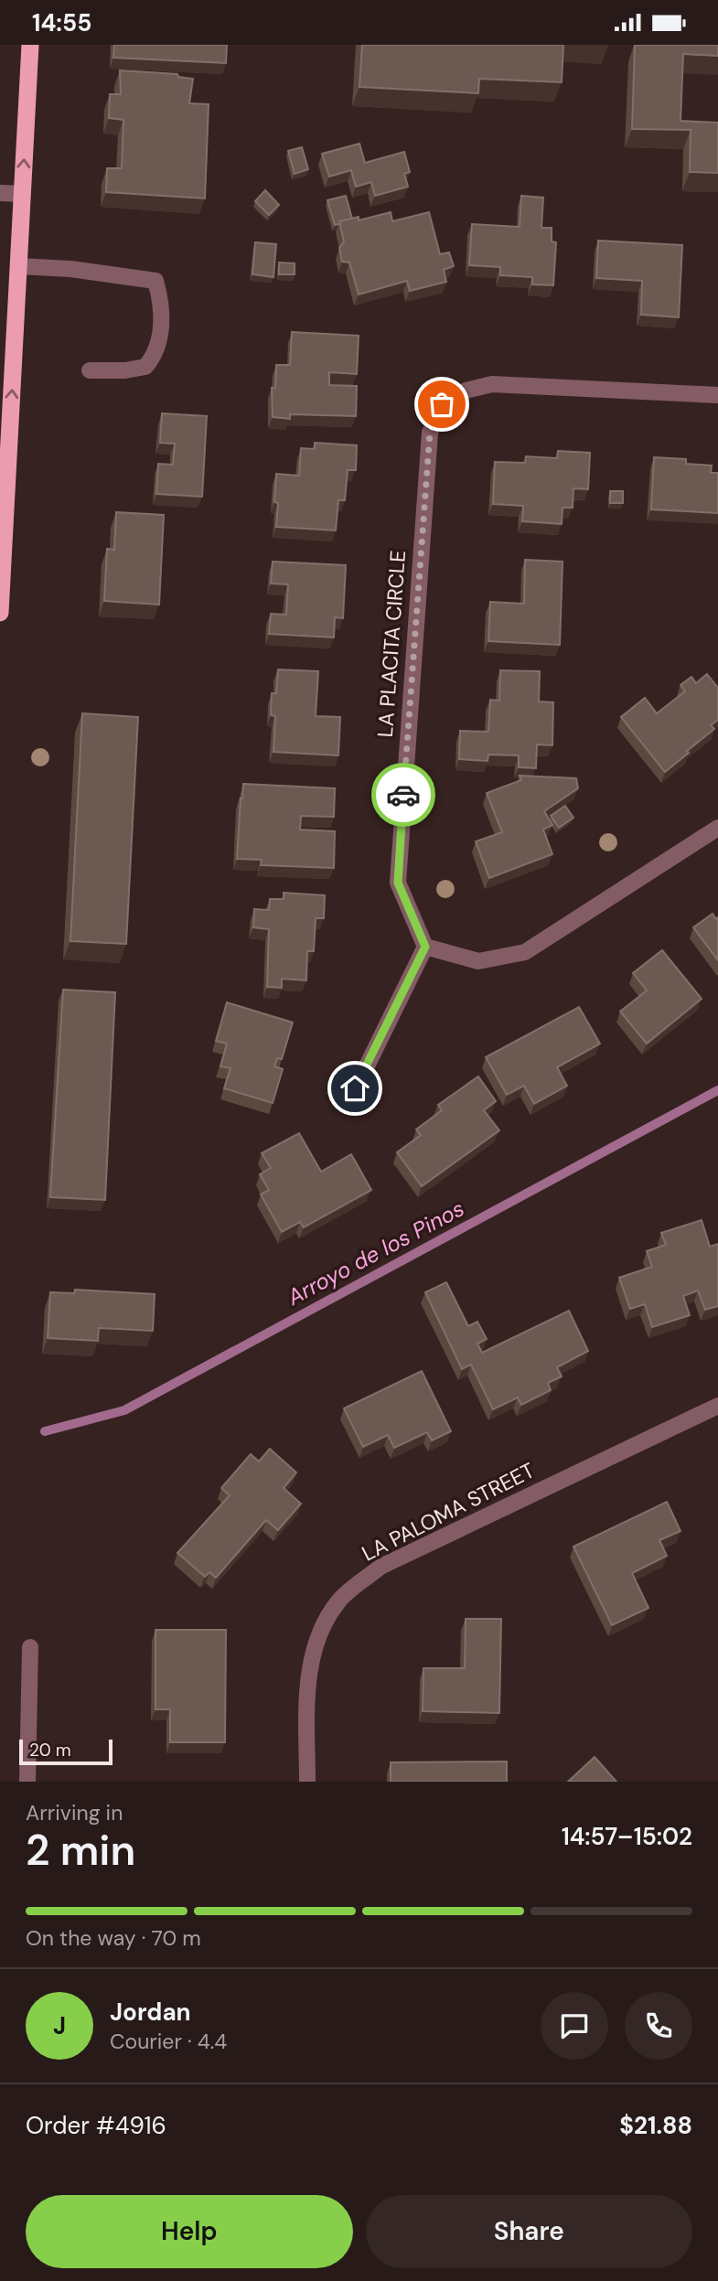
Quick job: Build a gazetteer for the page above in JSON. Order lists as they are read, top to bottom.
{
  "streets": {
    "street": ["LA PLACITA CIRCLE", "LA PALOMA STREET"]
  },
  "water": ["Arroyo de los Pinos"],
  "scale_bar": "20 m",
  "page": {
    "status": "14:55",
    "scale": "20 m",
    "heading": ["2 min", "Arriving in", "14:57–15:02"],
    "panel": [
      "Jordan",
      "Courier · 4.4",
      "Order #4916",
      "$21.88"
    ],
    "bar": "On the way · 70 m",
    "round": "J",
    "buttons": ["Help", "Share"]
  }
}
